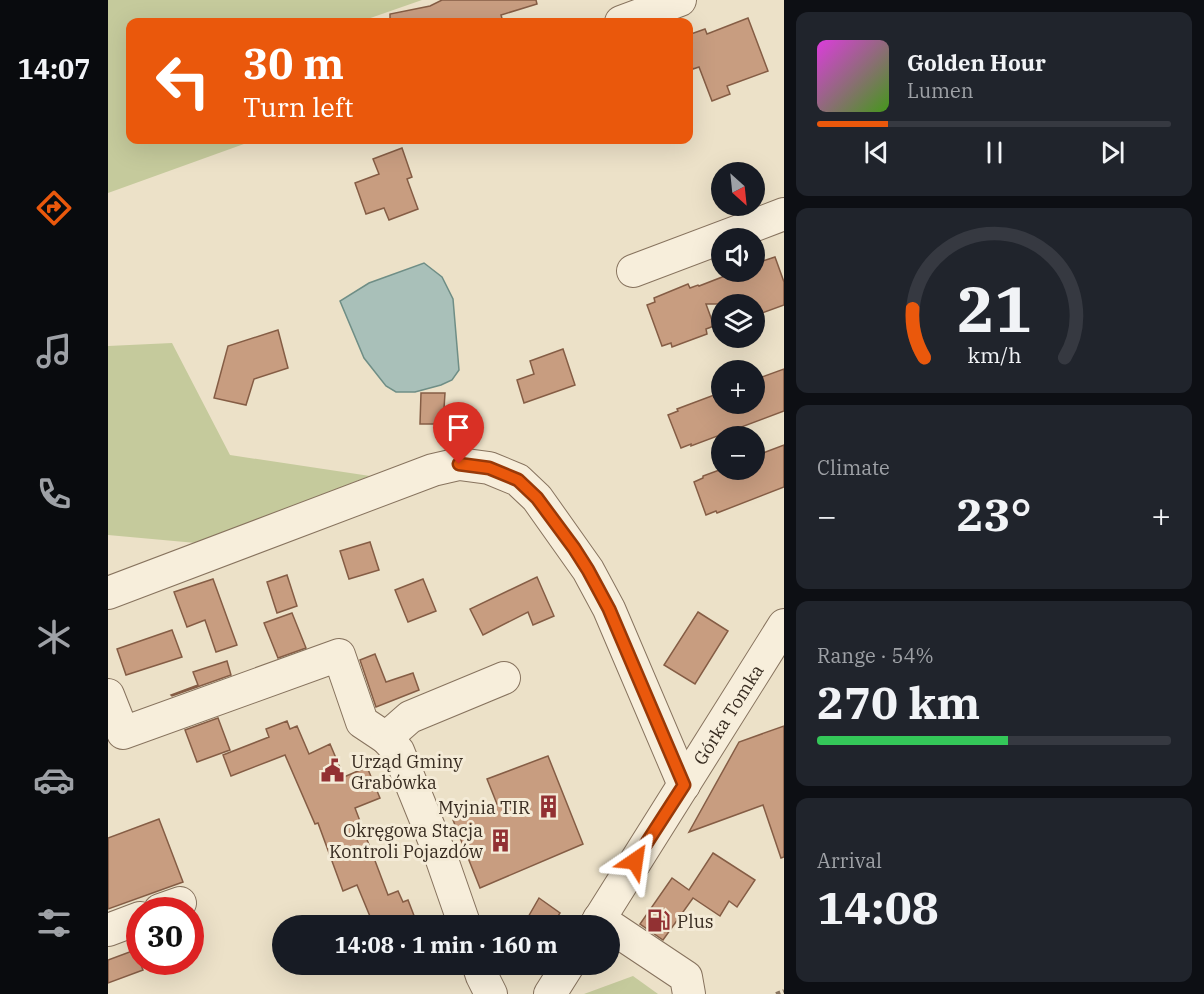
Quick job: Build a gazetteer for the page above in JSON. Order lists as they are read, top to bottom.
{
  "streets": {
    "street": ["Górka Tomka"]
  },
  "places": {
    "public building": ["Urząd Gminy Grabówka"],
    "building": ["Myjnia TIR", "Okręgowa Stacja Kontroli Pojazdów"],
    "fuel station": ["Plus"]
  },
  "north": "bottom right",
  "page": {
    "tabs": "14:07",
    "turn": ["30 m", "Turn left"],
    "song": ["Golden Hour", "Lumen"],
    "map_buttons": ["+", "−"],
    "tile": [
      "Climate",
      ["Range · 54%", "270 km"],
      ["Arrival", "14:08"]
    ],
    "heat": ["−", "23°", "+"],
    "limit": "30",
    "trip": "14:08 · 1 min · 160 m",
    "gauge": ["21", "km/h"]
  }
}
